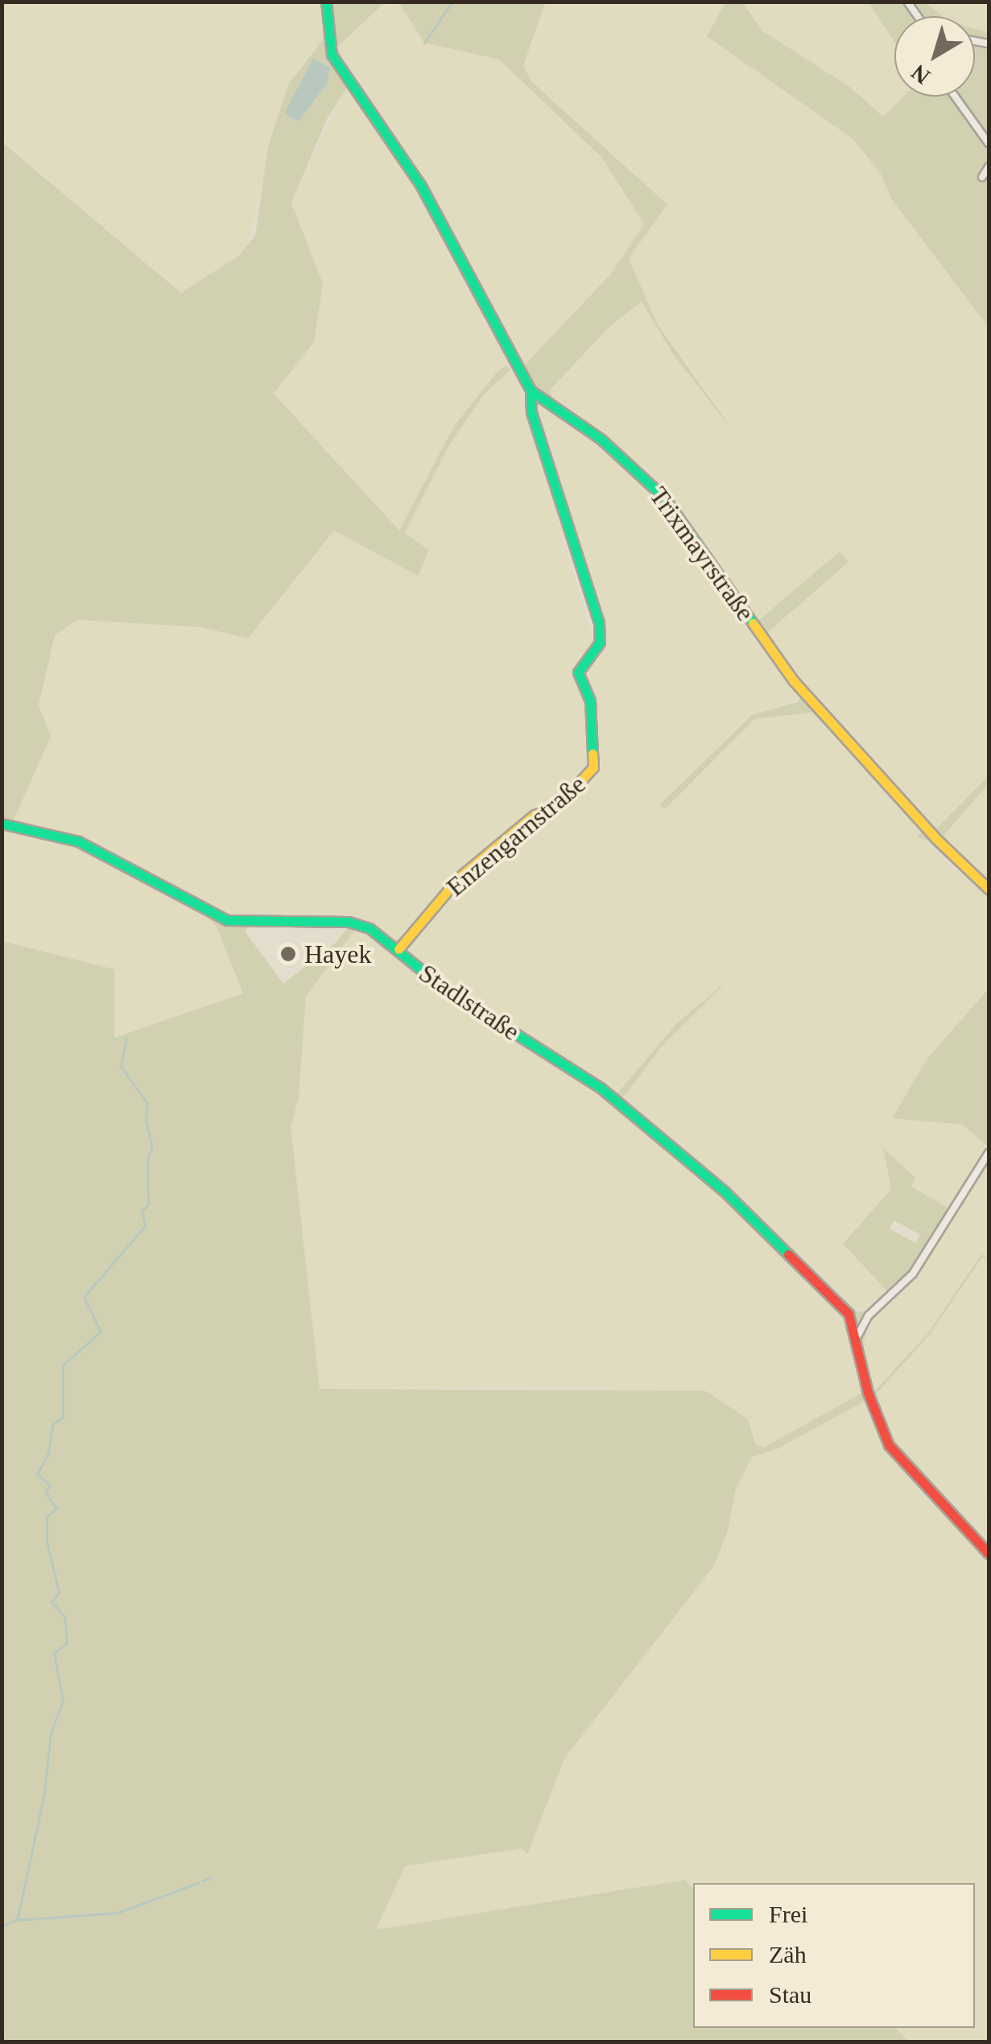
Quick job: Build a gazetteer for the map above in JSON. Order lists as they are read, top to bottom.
{
  "streets": {
    "street": ["Trixmayrstraße", "Enzengarnstraße", "Stadlstraße"]
  },
  "crossings": [
    ["Trixmayrstraße", "Enzengarnstraße"],
    ["Enzengarnstraße", "Stadlstraße"]
  ],
  "places": ["Hayek"],
  "legend": ["Frei", "Zäh", "Stau"],
  "north": "bottom left"
}
